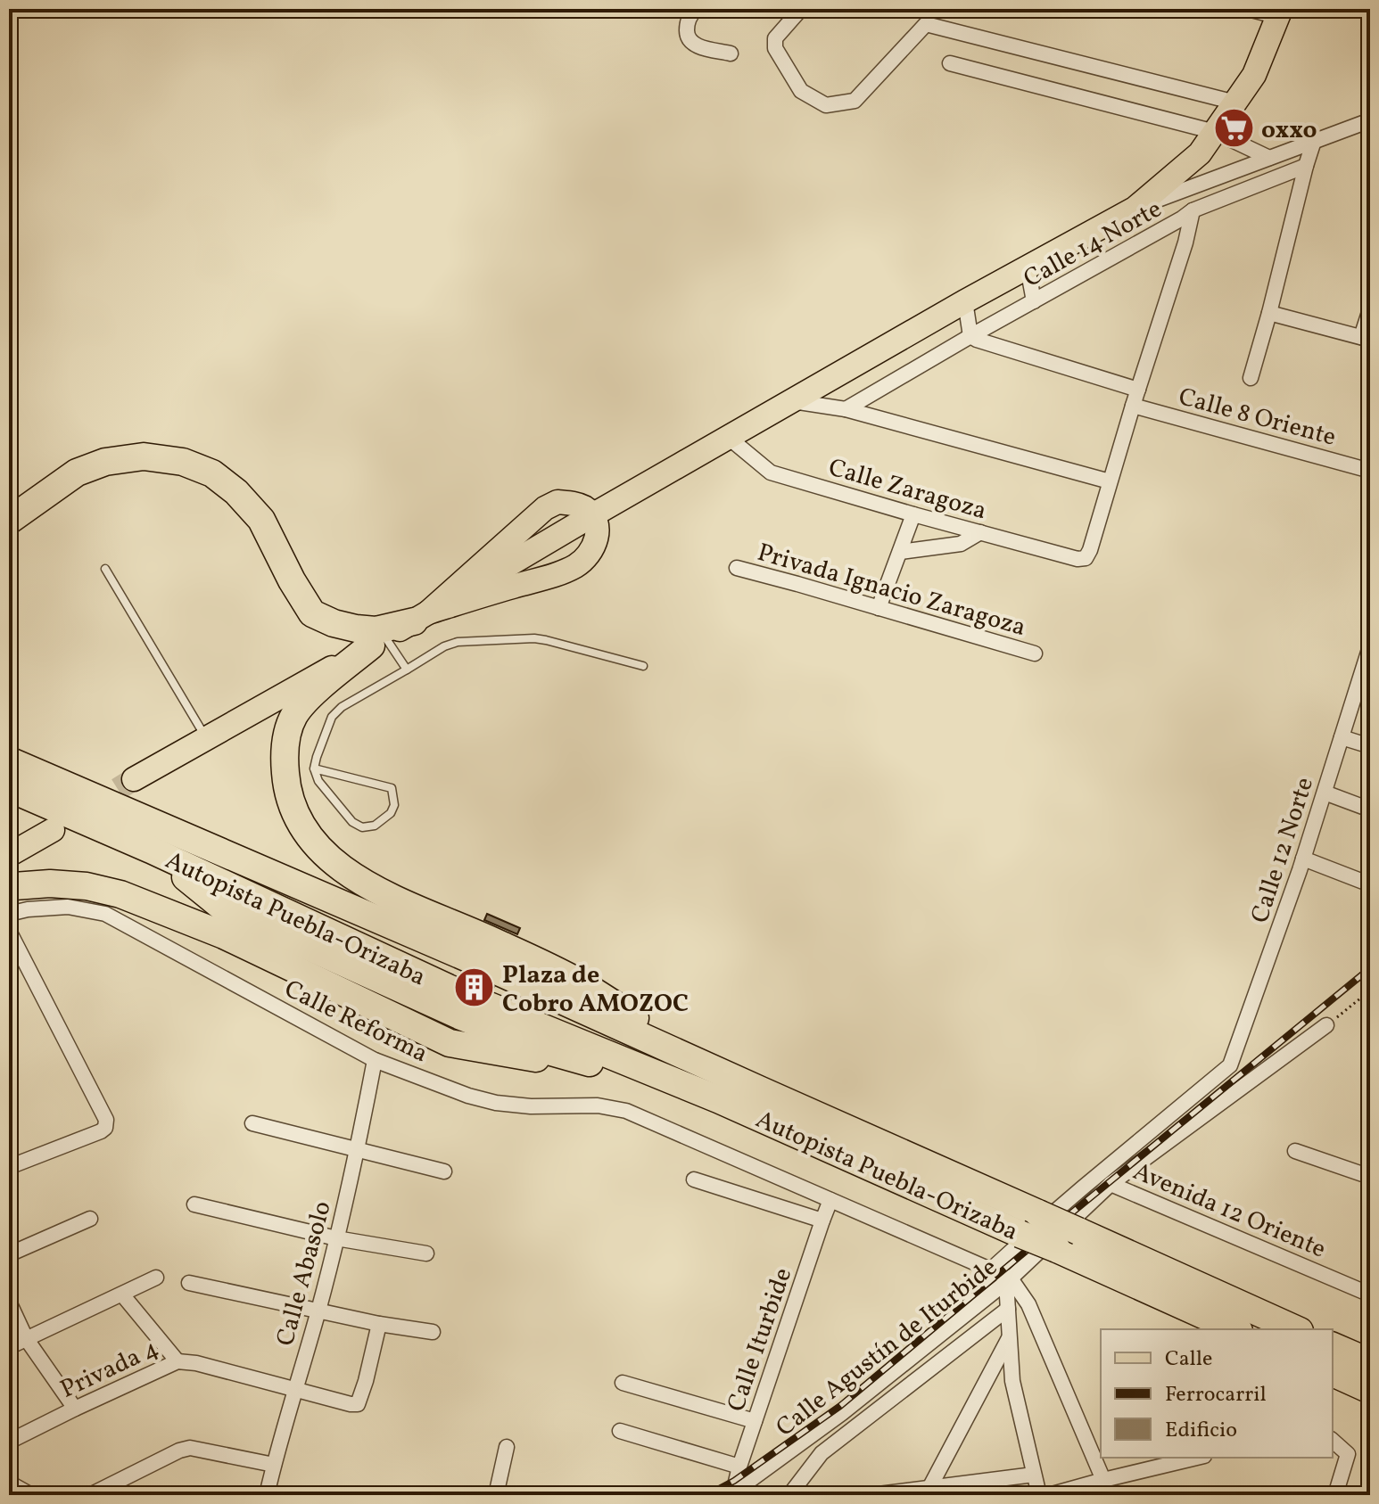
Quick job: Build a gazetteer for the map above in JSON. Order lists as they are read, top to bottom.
{
  "streets": {
    "highway": ["Autopista Puebla-Orizaba"],
    "street": [
      "Calle 14 Norte",
      "Calle 8 Oriente",
      "Calle Zaragoza",
      "Privada Ignacio Zaragoza",
      "Calle 12 Norte",
      "Calle Reforma",
      "Avenida 12 Oriente",
      "Calle Abasolo",
      "Calle Iturbide",
      "Calle Agustín de Iturbide",
      "Privada 4"
    ]
  },
  "crossings": [
    ["Calle 14 Norte", "Calle 8 Oriente"],
    ["Calle 14 Norte", "Calle Zaragoza"],
    ["Calle 12 Norte", "Calle Reforma"],
    ["Calle Reforma", "Calle Abasolo"],
    ["Calle Reforma", "Calle Iturbide"],
    ["Calle Reforma", "Calle Agustín de Iturbide"],
    ["Avenida 12 Oriente", "Calle Agustín de Iturbide"],
    ["Calle Abasolo", "Privada 4"],
    ["Calle Iturbide", "Calle Agustín de Iturbide"]
  ],
  "places": {
    "supermarket": ["oxxo"],
    "building": ["Plaza de Cobro AMOZOC"]
  },
  "legend": ["Calle", "Ferrocarril", "Edificio"]
}
